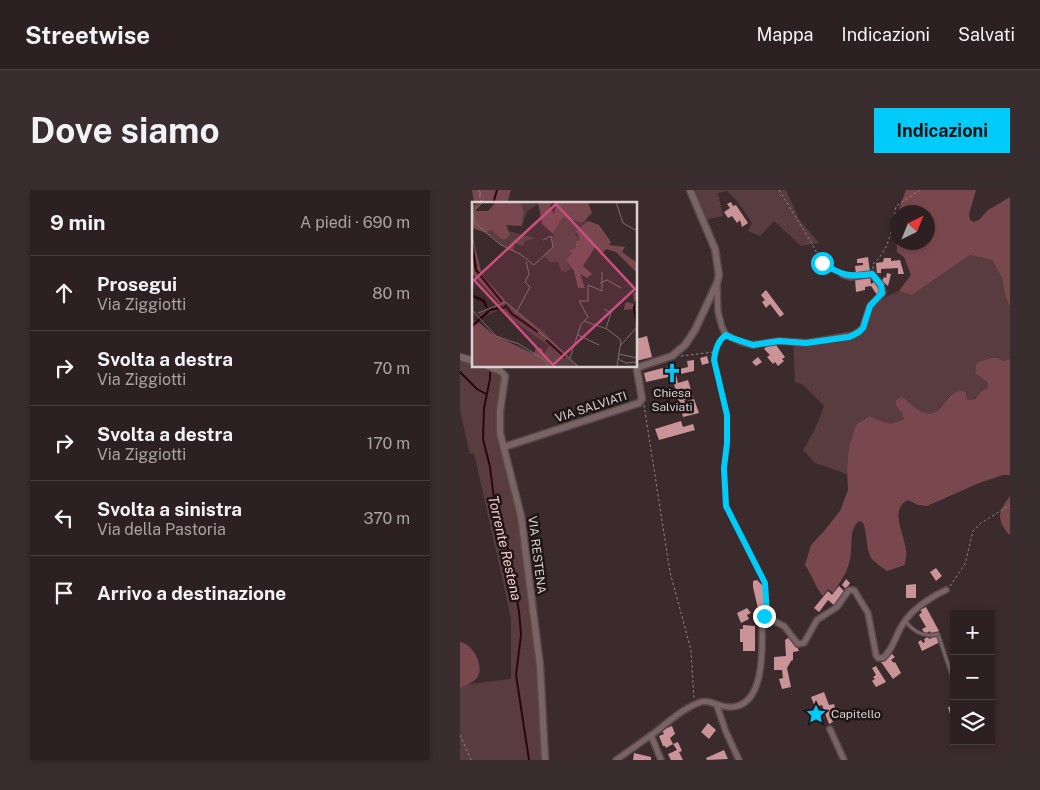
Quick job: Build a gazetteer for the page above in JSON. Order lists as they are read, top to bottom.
{
  "streets": {
    "street": ["VIA SALVIATI", "VIA RESTENA"]
  },
  "crossings": [
    ["VIA SALVIATI", "VIA RESTENA"]
  ],
  "water": ["Torrente Restena"],
  "places": {
    "church": ["Chiesa Salviati"],
    "place": ["Capitello"]
  },
  "north": "top right",
  "page": {
    "header": "Streetwise",
    "nav": ["Mappa", "Indicazioni", "Salvati"],
    "buttons": "Indicazioni",
    "title": "Dove siamo",
    "heading": ["9 min", "A piedi · 690 m"],
    "list": [
      ["Prosegui", "Via Ziggiotti", "80 m"],
      ["Svolta a destra", "Via Ziggiotti", "70 m"],
      ["Svolta a destra", "Via Ziggiotti", "170 m"],
      ["Svolta a sinistra", "Via della Pastoria", "370 m"],
      "Arrivo a destinazione"
    ],
    "map_buttons": ["+", "−"]
  }
}
